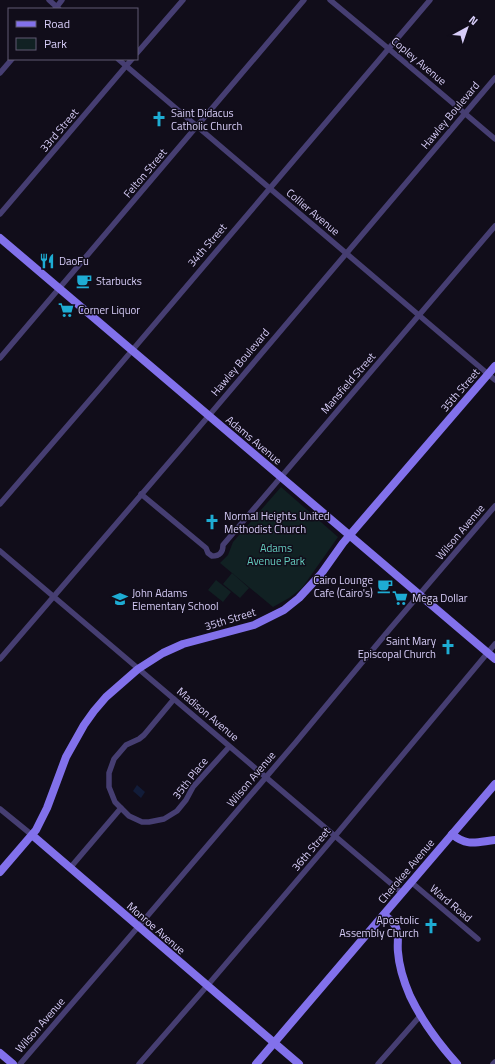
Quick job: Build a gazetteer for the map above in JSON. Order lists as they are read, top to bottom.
{
  "streets": {
    "main road": [
      "35th Street",
      "Adams Avenue",
      "Cherokee Avenue",
      "Monroe Avenue"
    ],
    "street": [
      "Copley Avenue",
      "Hawley Boulevard",
      "33rd Street",
      "Felton Street",
      "Collier Avenue",
      "34th Street",
      "Mansfield Street",
      "Wilson Avenue",
      "Madison Avenue",
      "35th Place",
      "36th Street",
      "Ward Road"
    ]
  },
  "crossings": [
    ["Copley Avenue", "Hawley Boulevard"],
    ["Copley Avenue", "34th Street"],
    ["Hawley Boulevard", "Collier Avenue"],
    ["Hawley Boulevard", "Mansfield Street"],
    ["Hawley Boulevard", "Adams Avenue"],
    ["Hawley Boulevard", "Madison Avenue"],
    ["33rd Street", "Collier Avenue"],
    ["Felton Street", "Collier Avenue"],
    ["Felton Street", "Adams Avenue"],
    ["Collier Avenue", "34th Street"],
    ["Collier Avenue", "Mansfield Street"],
    ["Collier Avenue", "35th Street"],
    ["34th Street", "Adams Avenue"],
    ["Mansfield Street", "Adams Avenue"],
    ["35th Street", "Adams Avenue"],
    ["35th Street", "Madison Avenue"],
    ["35th Street", "Monroe Avenue"],
    ["Adams Avenue", "Wilson Avenue"],
    ["Adams Avenue", "36th Street"],
    ["Wilson Avenue", "Madison Avenue"],
    ["Wilson Avenue", "Monroe Avenue"],
    ["Madison Avenue", "35th Place"],
    ["Madison Avenue", "36th Street"],
    ["Madison Avenue", "Cherokee Avenue"],
    ["36th Street", "Monroe Avenue"],
    ["Cherokee Avenue", "Ward Road"],
    ["Cherokee Avenue", "Monroe Avenue"]
  ],
  "parks": ["Adams Avenue Park"],
  "places": {
    "church": [
      "Saint Didacus Catholic Church",
      "Normal Heights United Methodist Church",
      "Saint Mary Episcopal Church",
      "Apostolic Assembly Church"
    ],
    "restaurant": ["DaoFu"],
    "cafe": ["Starbucks", "Cairo Lounge Cafe (Cairo's)"],
    "supermarket": ["Corner Liquor", "Mega Dollar"],
    "school or university": ["John Adams Elementary School"]
  },
  "legend": ["Road", "Park"],
  "north": "top right"
}
